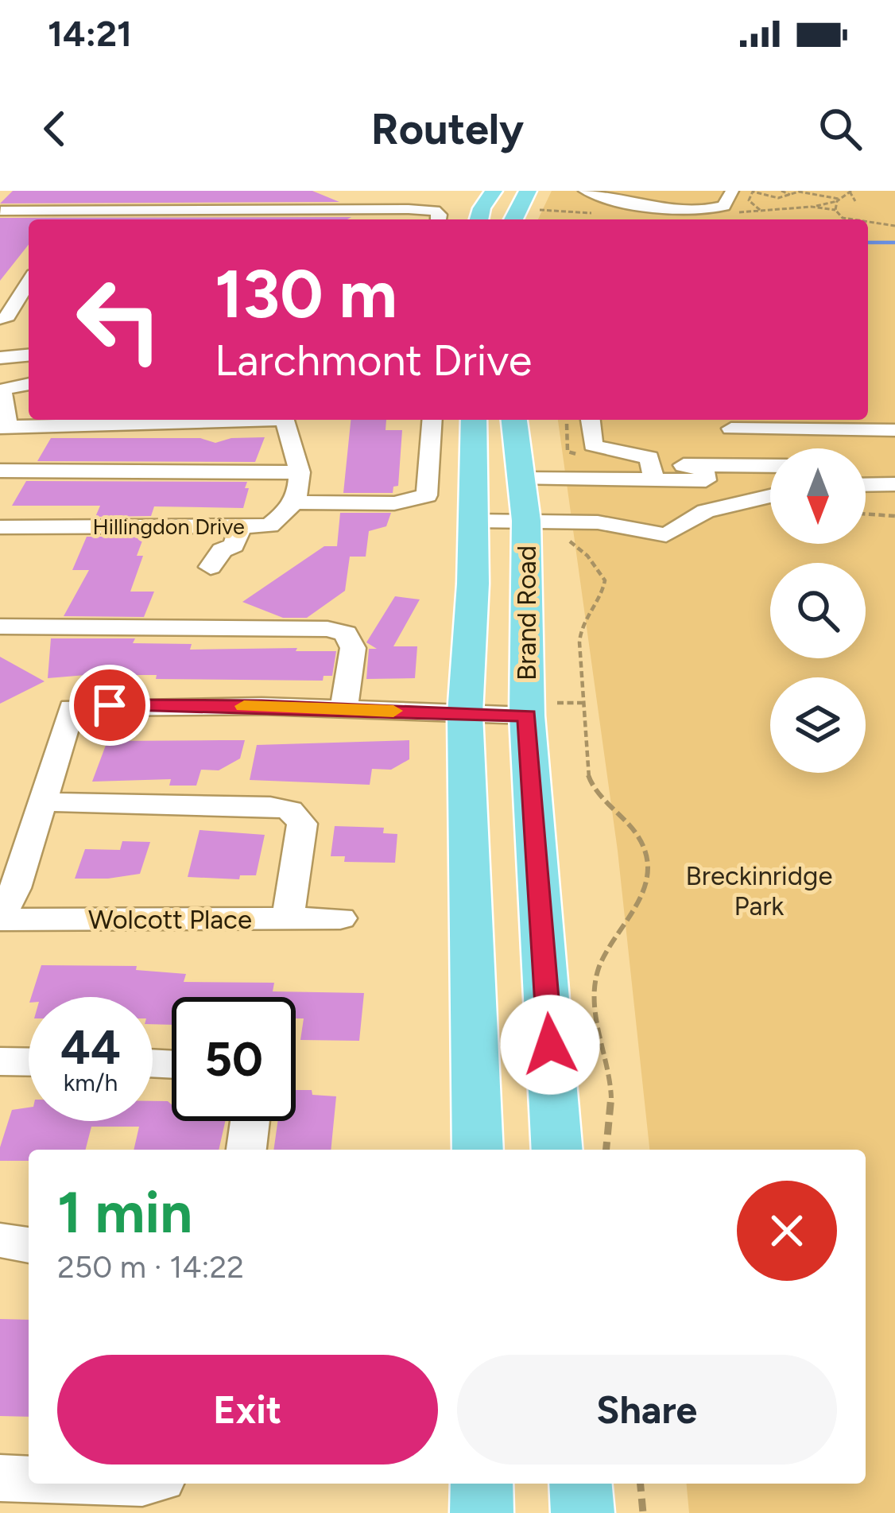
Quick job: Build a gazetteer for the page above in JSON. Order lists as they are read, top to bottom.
{
  "streets": {
    "main road": ["Brand Road"],
    "street": ["Hillingdon Drive", "Wolcott Place"]
  },
  "parks": ["Breckinridge Park"],
  "north": "bottom",
  "page": {
    "status": "14:21",
    "header": "Routely",
    "turn": ["130 m", "Larchmont Drive"],
    "speed": "44 km/h",
    "limit": "50",
    "heading": ["1 min", "250 m · 14:22"],
    "buttons": ["Exit", "Share"]
  }
}
